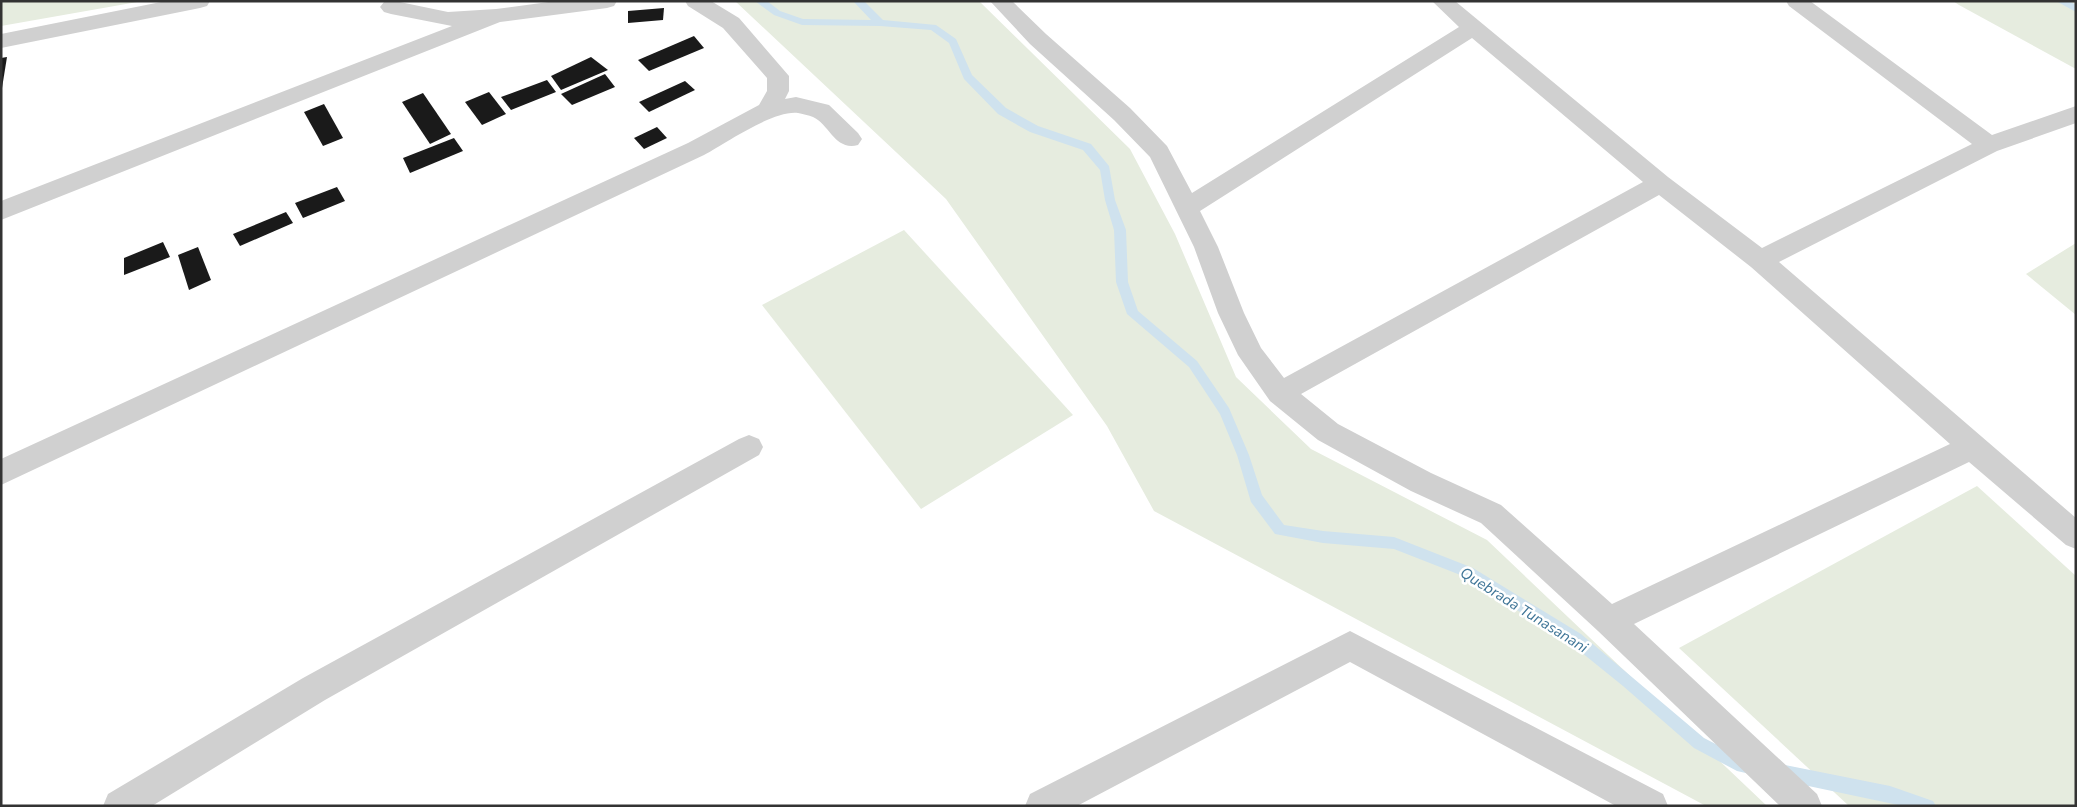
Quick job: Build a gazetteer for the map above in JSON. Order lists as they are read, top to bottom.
{
  "water": ["Quebrada Tunasanani"]
}
